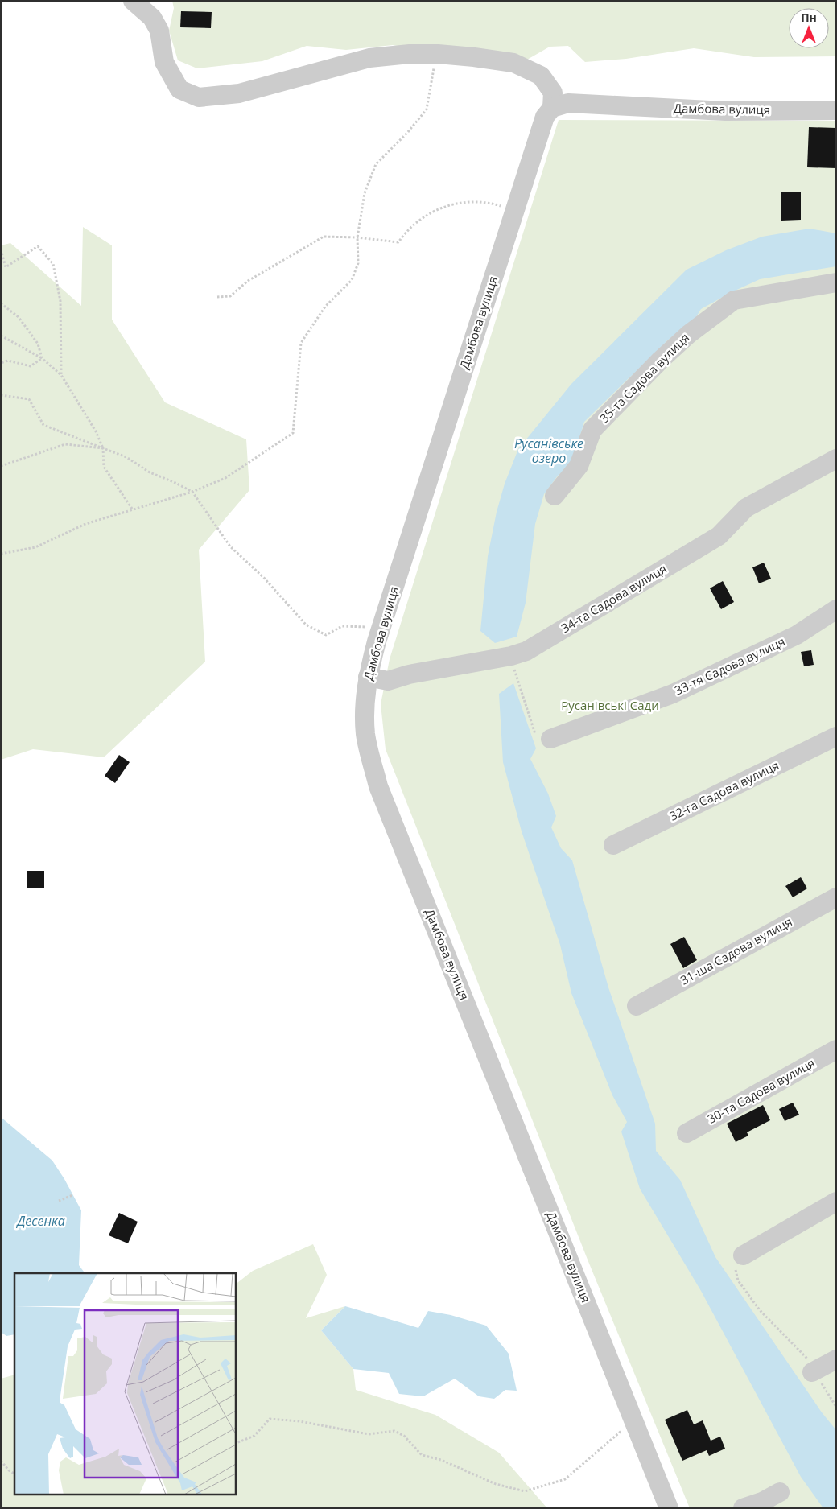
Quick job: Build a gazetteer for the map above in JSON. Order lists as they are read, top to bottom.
{
  "streets": {
    "street": [
      "Дамбова вулиця",
      "35-та Садова вулиця",
      "34-та Садова вулиця",
      "33-тя Садова вулиця",
      "32-га Садова вулиця",
      "31-ша Садова вулиця",
      "30-та Садова вулиця"
    ]
  },
  "crossings": [
    ["Дамбова вулиця", "34-та Садова вулиця"]
  ],
  "water": ["Русанівське озеро", "Десенка"],
  "parks": ["Русанівські Сади"],
  "north": "top"
}
